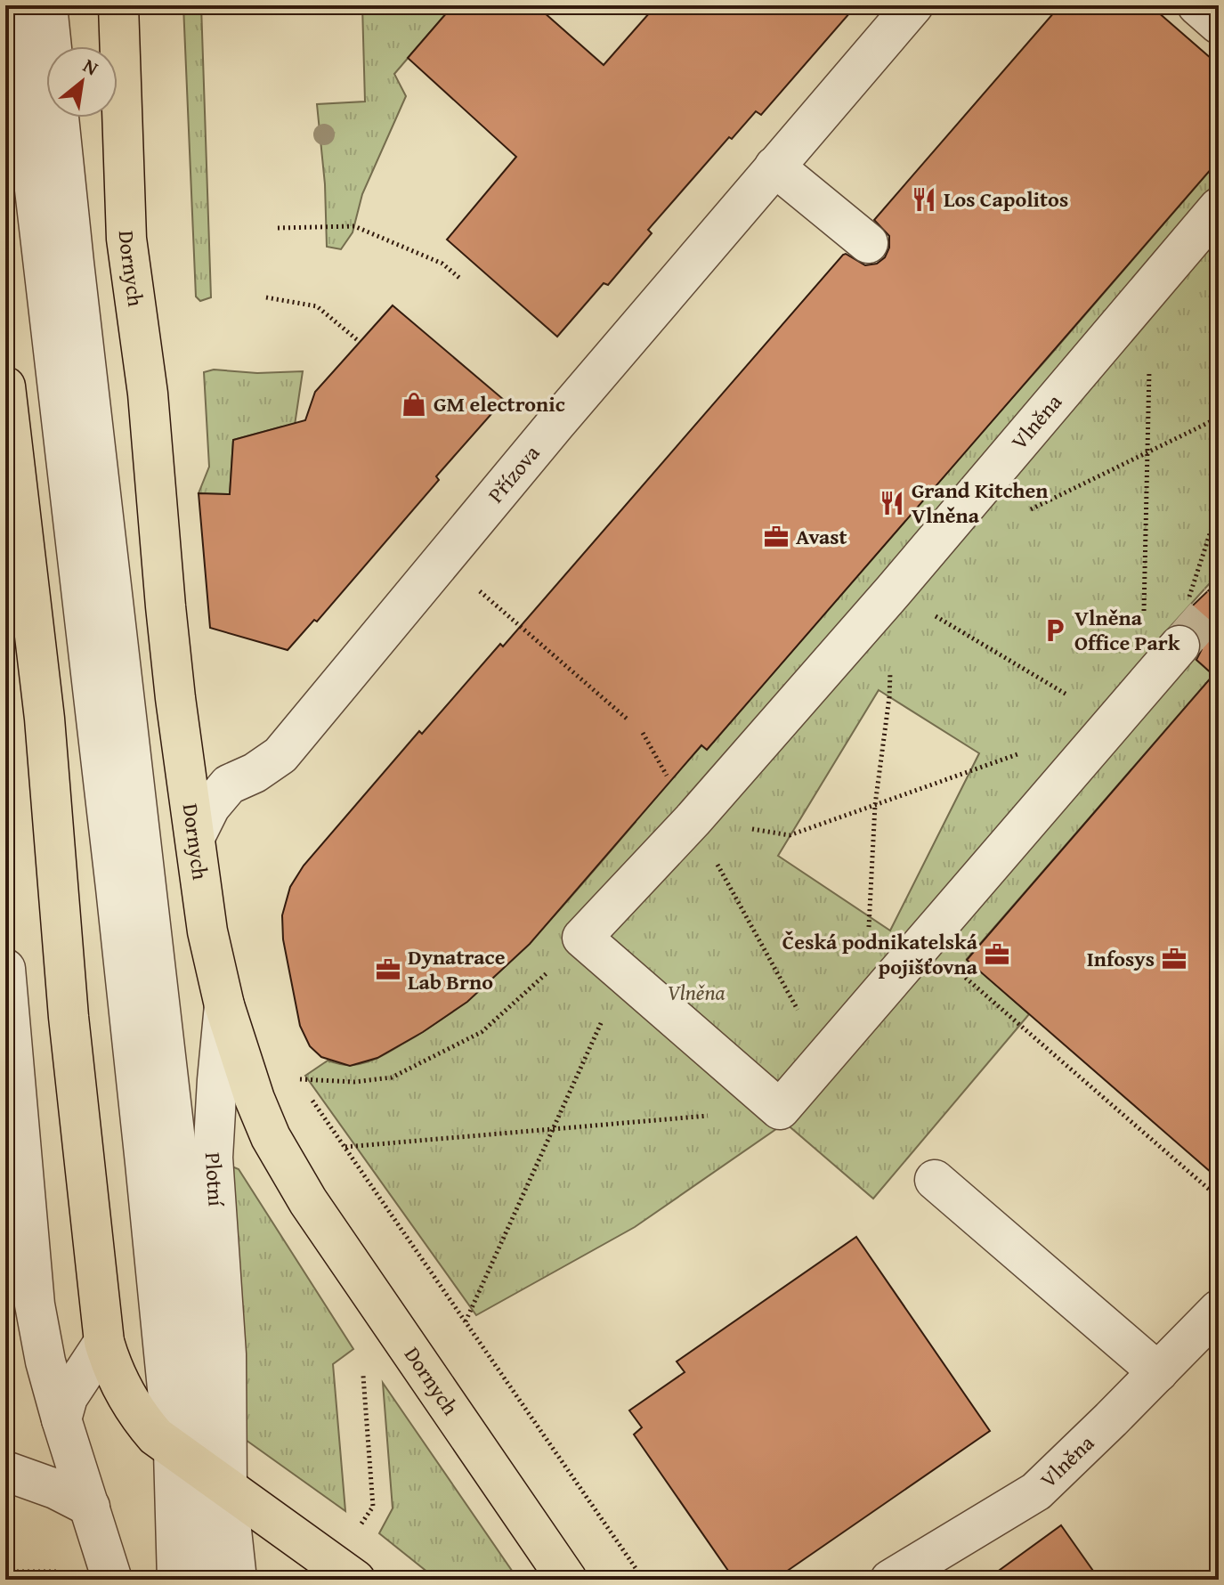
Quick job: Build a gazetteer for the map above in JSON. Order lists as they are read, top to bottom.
{
  "streets": {
    "main road": ["Dornych"],
    "street": ["Vlněna", "Přízova", "Plotní"]
  },
  "crossings": [
    ["Dornych", "Přízova"],
    ["Dornych", "Plotní"]
  ],
  "parks": ["Vlněna"],
  "places": {
    "restaurant": ["Los Capolitos", "Grand Kitchen Vlněna"],
    "shop": ["GM electronic"],
    "office": [
      "Avast",
      "Česká podnikatelská pojišťovna",
      "Infosys",
      "Dynatrace Lab Brno"
    ],
    "parking": ["Vlněna Office Park"]
  },
  "north": "top right"
}
